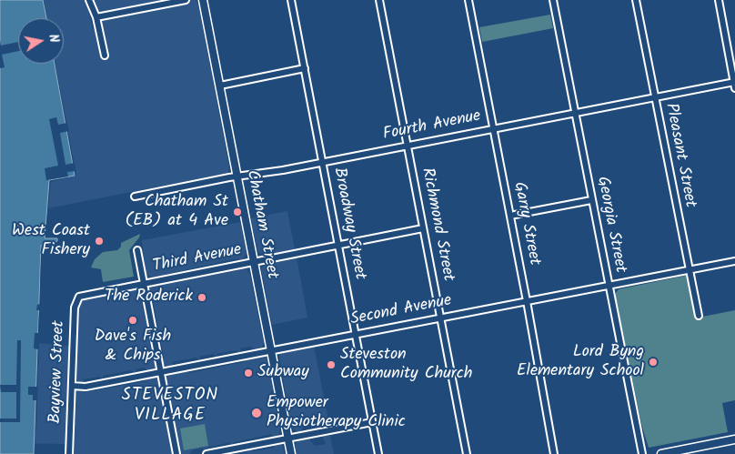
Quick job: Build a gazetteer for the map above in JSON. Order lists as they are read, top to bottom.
{
  "streets": {
    "street": [
      "Fourth Avenue",
      "Pleasant Street",
      "Broadway Street",
      "Garry Street",
      "Chatham Street",
      "Richmond Street",
      "Georgia Street",
      "Third Avenue",
      "Second Avenue",
      "Bayview Street"
    ]
  },
  "crossings": [
    ["Fourth Avenue", "Pleasant Street"],
    ["Fourth Avenue", "Broadway Street"],
    ["Fourth Avenue", "Garry Street"],
    ["Fourth Avenue", "Chatham Street"],
    ["Fourth Avenue", "Richmond Street"],
    ["Fourth Avenue", "Georgia Street"],
    ["Pleasant Street", "Second Avenue"],
    ["Broadway Street", "Third Avenue"],
    ["Broadway Street", "Second Avenue"],
    ["Garry Street", "Second Avenue"],
    ["Chatham Street", "Third Avenue"],
    ["Chatham Street", "Second Avenue"],
    ["Richmond Street", "Third Avenue"],
    ["Richmond Street", "Second Avenue"],
    ["Georgia Street", "Second Avenue"],
    ["Third Avenue", "Bayview Street"],
    ["Second Avenue", "Bayview Street"]
  ],
  "districts": ["STEVESTON VILLAGE"],
  "places": [
    "Chatham St (EB) at 4 Ave",
    "West Coast Fishery",
    "The Roderick",
    "Dave's Fish & Chips",
    "Lord Byng Elementary School",
    "Steveston Community Church",
    "Subway",
    "Empower Physiotherapy Clinic"
  ],
  "north": "right"
}
